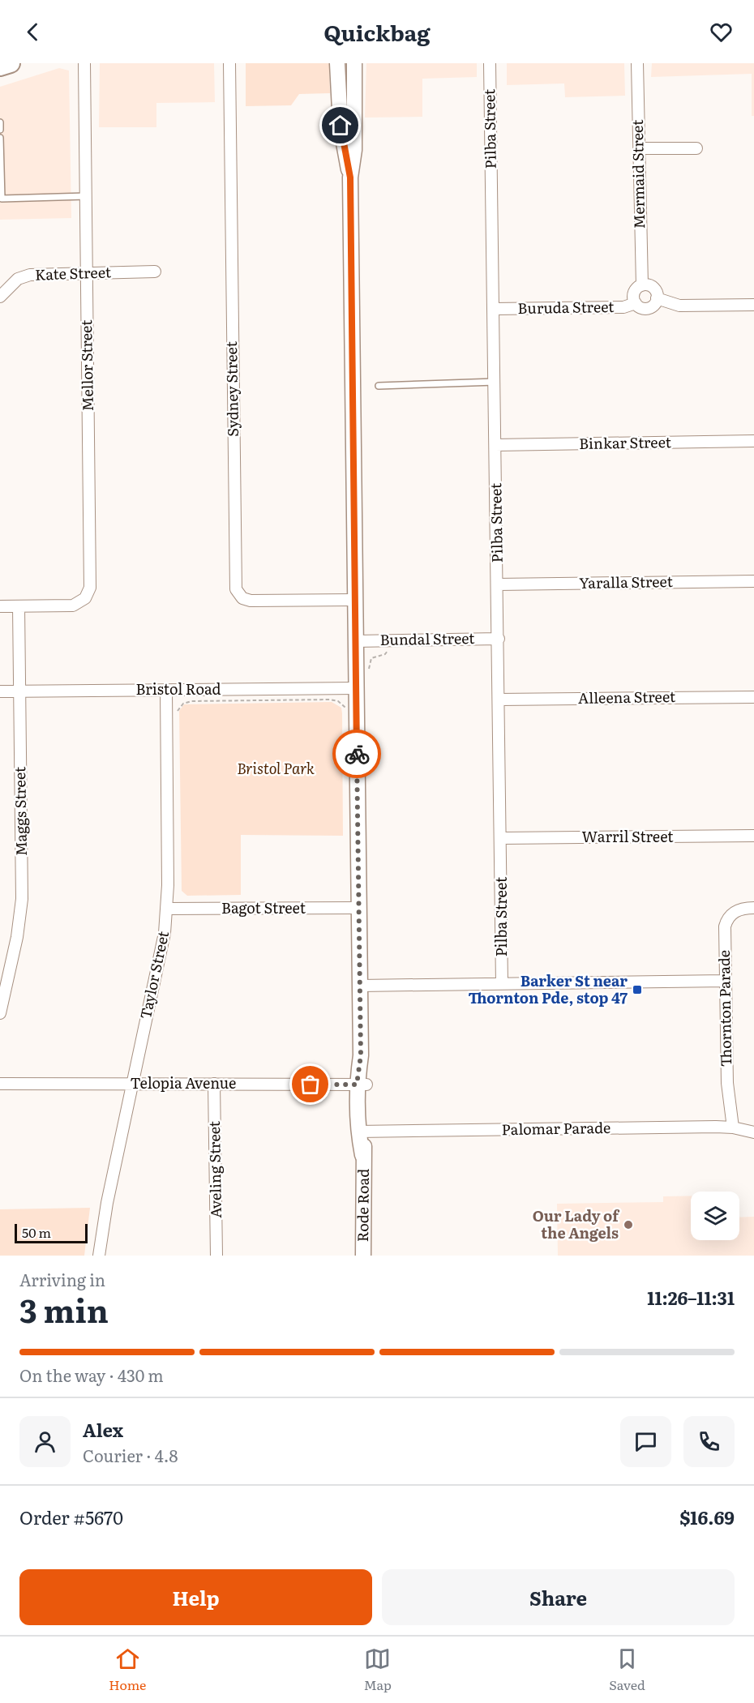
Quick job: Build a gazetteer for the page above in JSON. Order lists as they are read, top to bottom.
{
  "streets": {
    "main road": ["Rode Road"],
    "street": [
      "Pilba Street",
      "Mermaid Street",
      "Kate Street",
      "Buruda Street",
      "Mellor Street",
      "Sydney Street",
      "Binkar Street",
      "Yaralla Street",
      "Bundal Street",
      "Bristol Road",
      "Alleena Street",
      "Maggs Street",
      "Warril Street",
      "Bagot Street",
      "Taylor Street",
      "Thornton Parade",
      "Telopia Avenue",
      "Palomar Parade",
      "Aveling Street"
    ]
  },
  "crossings": [
    ["Pilba Street", "Buruda Street"],
    ["Pilba Street", "Binkar Street"],
    ["Pilba Street", "Yaralla Street"],
    ["Pilba Street", "Bundal Street"],
    ["Pilba Street", "Alleena Street"],
    ["Pilba Street", "Warril Street"],
    ["Mermaid Street", "Buruda Street"],
    ["Kate Street", "Mellor Street"],
    ["Mellor Street", "Maggs Street"],
    ["Sydney Street", "Rode Road"],
    ["Bundal Street", "Rode Road"],
    ["Bristol Road", "Maggs Street"],
    ["Bristol Road", "Taylor Street"],
    ["Bristol Road", "Rode Road"],
    ["Bagot Street", "Taylor Street"],
    ["Bagot Street", "Rode Road"],
    ["Taylor Street", "Telopia Avenue"],
    ["Thornton Parade", "Palomar Parade"],
    ["Telopia Avenue", "Aveling Street"],
    ["Telopia Avenue", "Rode Road"],
    ["Palomar Parade", "Rode Road"]
  ],
  "parks": ["Bristol Park"],
  "places": {
    "transit": ["Barker St near Thornton Pde, stop 47"],
    "other": ["Our Lady of the Angels"]
  },
  "scale_bar": "50 m",
  "page": {
    "header": "Quickbag",
    "scale": "50 m",
    "heading": ["3 min", "Arriving in", "11:26–11:31"],
    "panel": [
      "Alex",
      "Courier · 4.8",
      "Order #5670",
      "$16.69"
    ],
    "bar": "On the way · 430 m",
    "buttons": ["Help", "Share"],
    "tabs": ["Home", "Map", "Saved"]
  }
}
